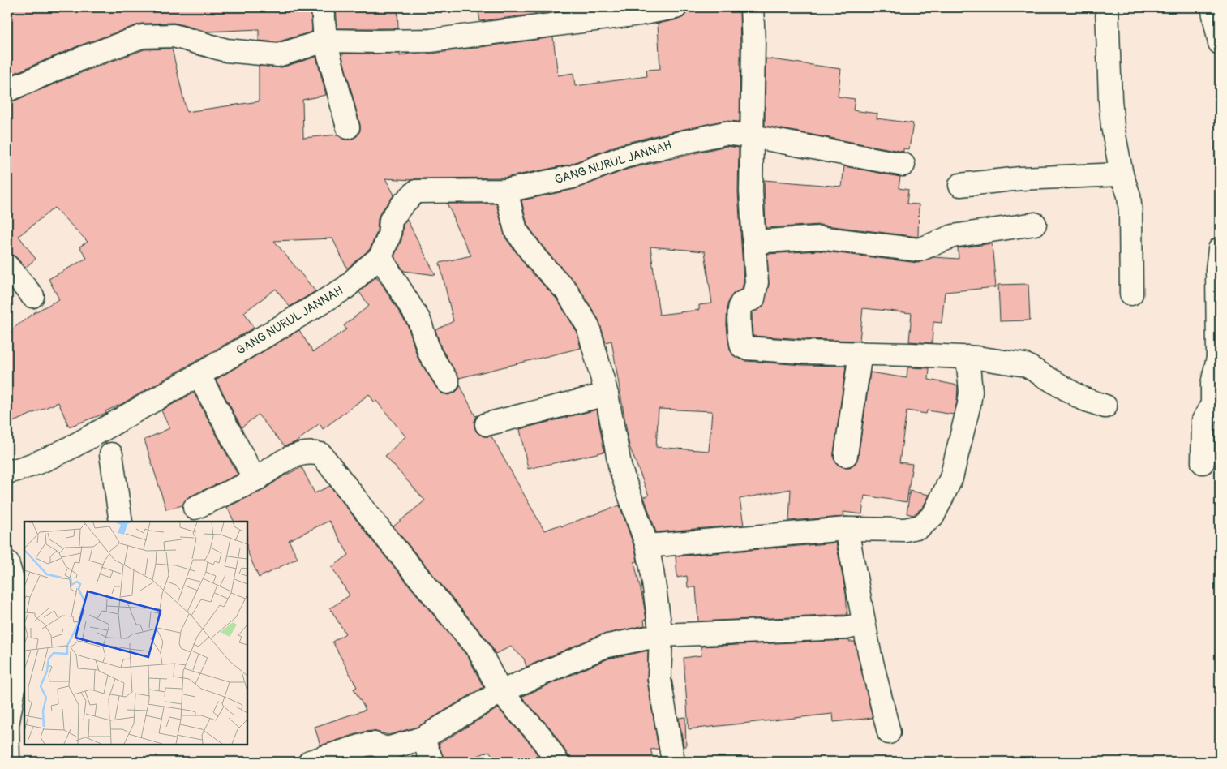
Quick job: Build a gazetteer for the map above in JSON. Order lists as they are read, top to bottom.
{
  "streets": {
    "street": ["GANG NURUL JANNAH"]
  }
}
